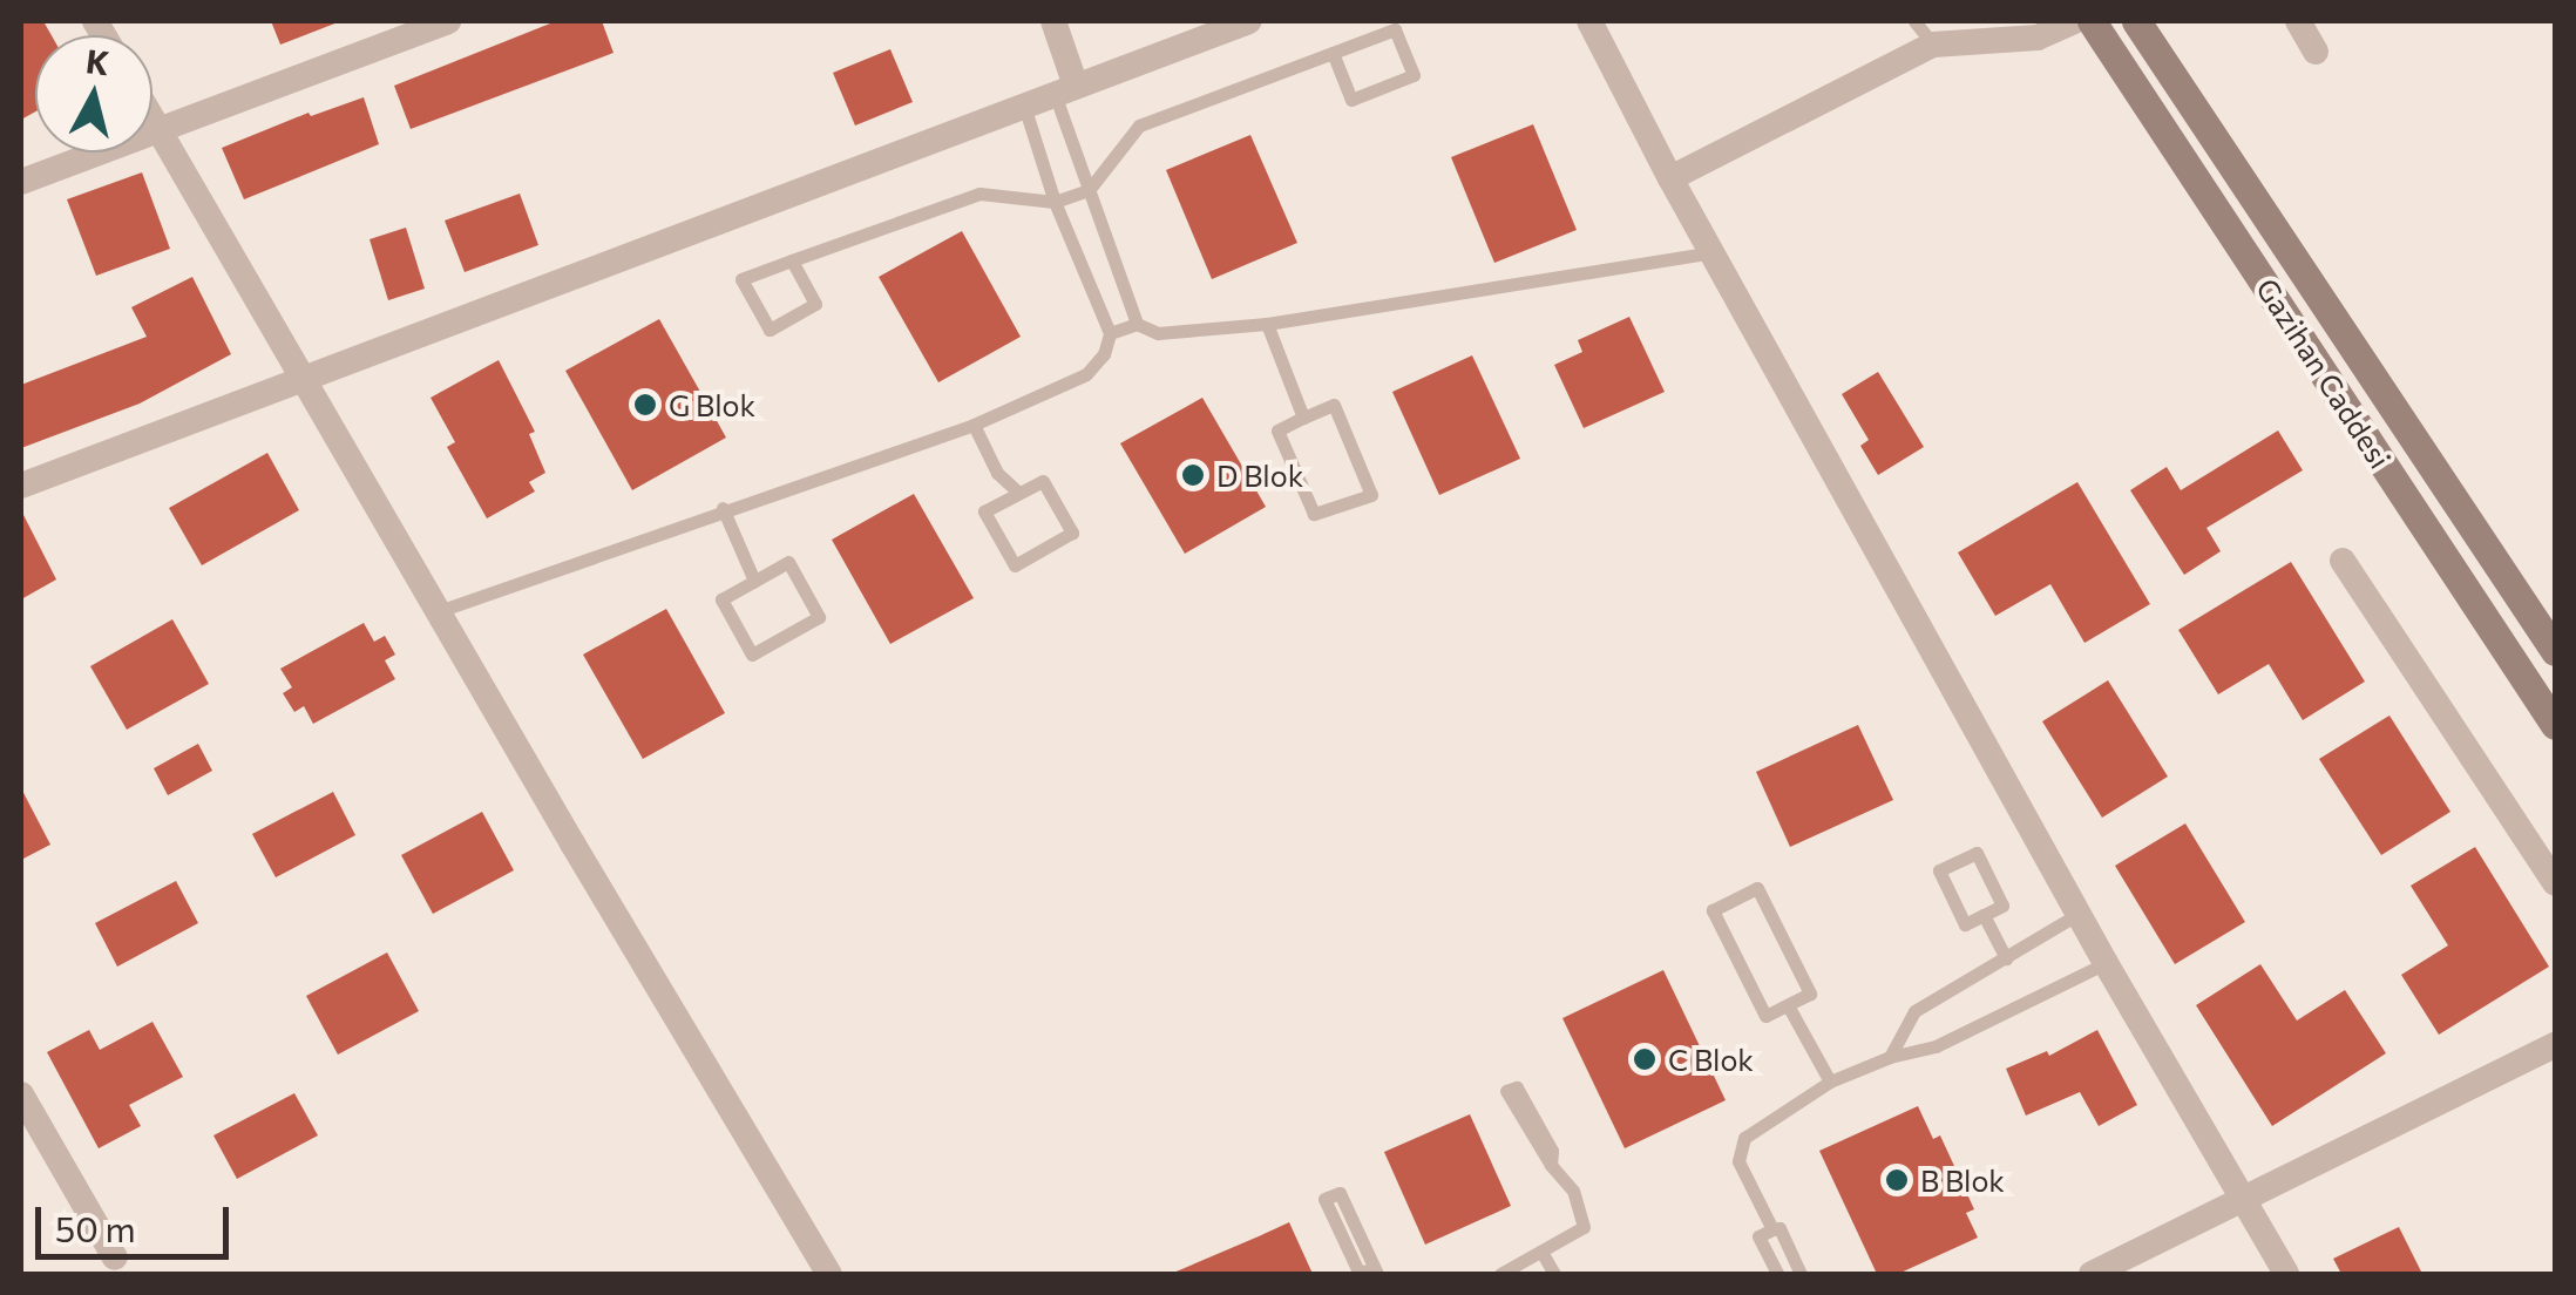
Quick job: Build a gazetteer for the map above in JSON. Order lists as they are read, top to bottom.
{
  "streets": {
    "main road": ["Gazihan Caddesi"]
  },
  "places": [
    "G Blok",
    "D Blok",
    "C Blok",
    "B Blok"
  ],
  "scale_bar": "50 m",
  "north": "top"
}
